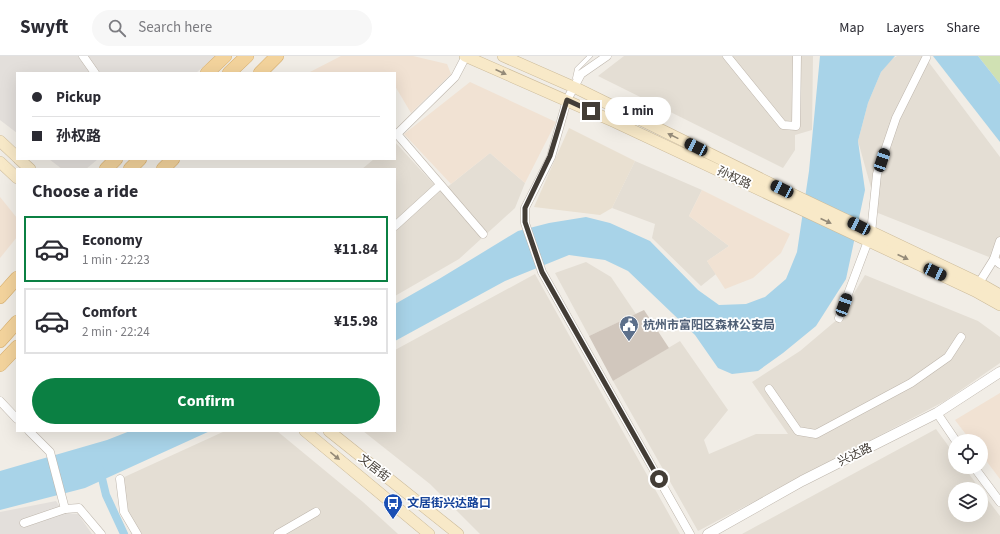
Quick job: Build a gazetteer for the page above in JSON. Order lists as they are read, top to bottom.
{
  "streets": {
    "main road": ["孙权路", "文居街"],
    "street": ["兴达路"]
  },
  "places": {
    "public building": ["杭州市富阳区森林公安局"],
    "bus stop": ["文居街兴达路口"]
  },
  "page": {
    "header": "Swyft",
    "search": "Search here",
    "nav": ["Map", "Layers", "Share"],
    "banner": ["Pickup", "孙权路"],
    "bubble": "1 min",
    "heading": "Choose a ride",
    "list": [
      {
        "name": "Economy",
        "note": "1 min · 22:23",
        "value": "¥11.84"
      },
      {
        "name": "Comfort",
        "note": "2 min · 22:24",
        "value": "¥15.98"
      }
    ],
    "buttons": "Confirm"
  }
}
